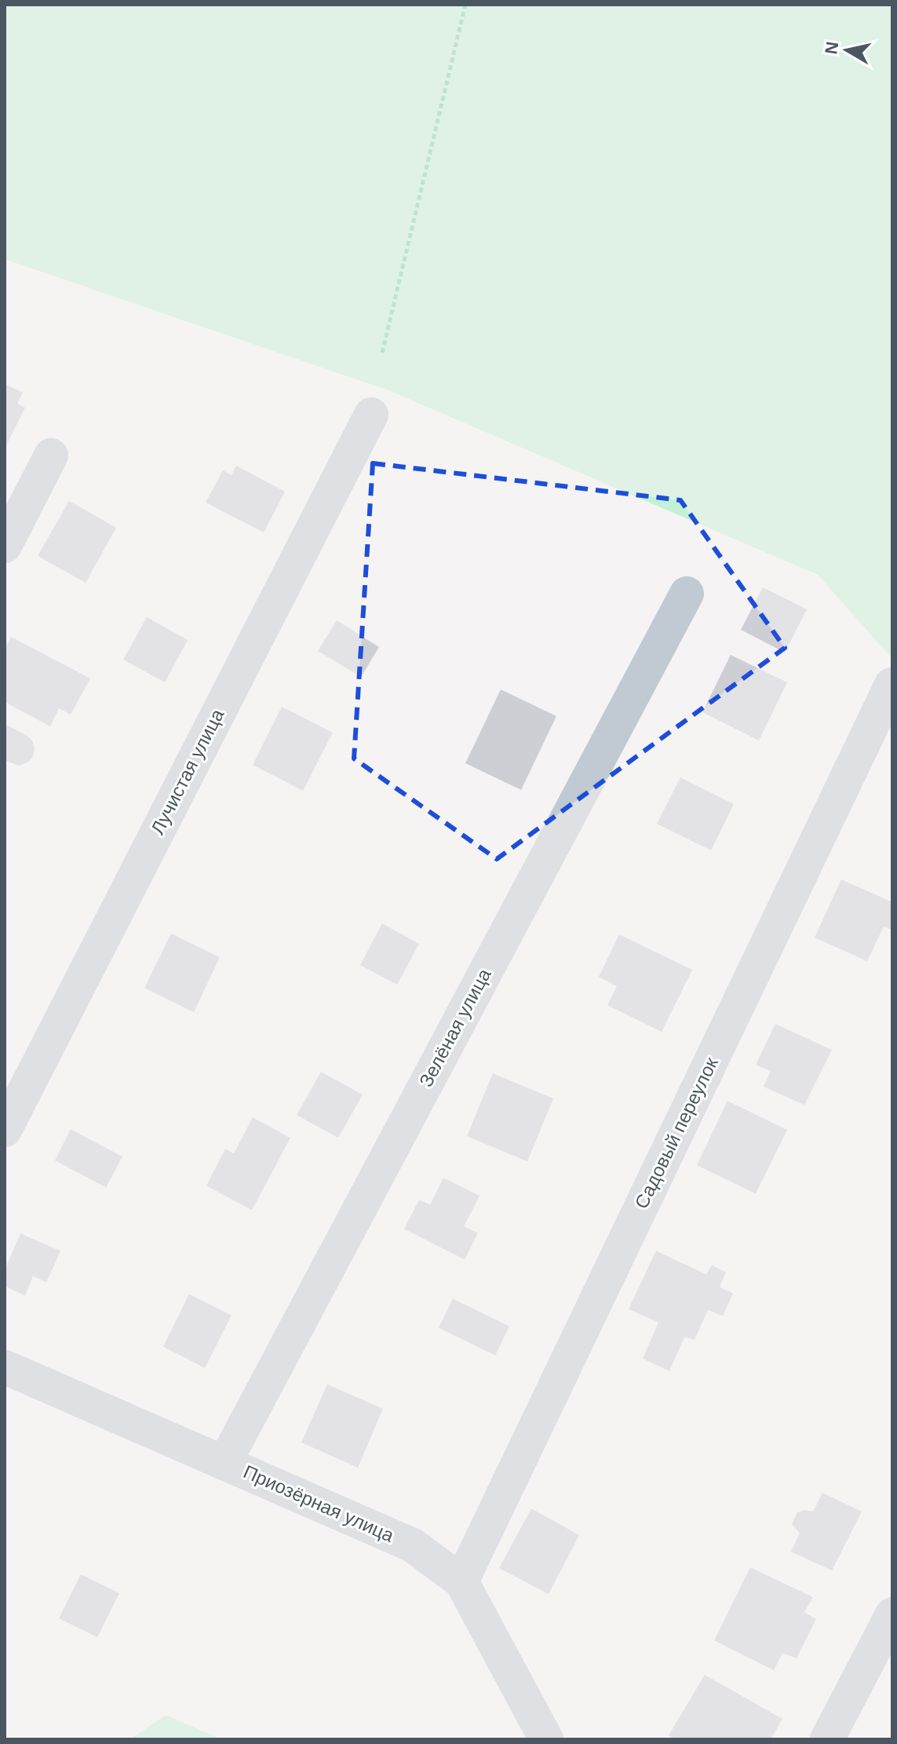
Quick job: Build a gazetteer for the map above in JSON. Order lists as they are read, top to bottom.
{
  "streets": {
    "street": [
      "Лучистая улица",
      "Зелёная улица",
      "Садовый переулок",
      "Приозёрная улица"
    ]
  },
  "crossings": [
    ["Зелёная улица", "Приозёрная улица"],
    ["Садовый переулок", "Приозёрная улица"]
  ],
  "north": "left"
}
